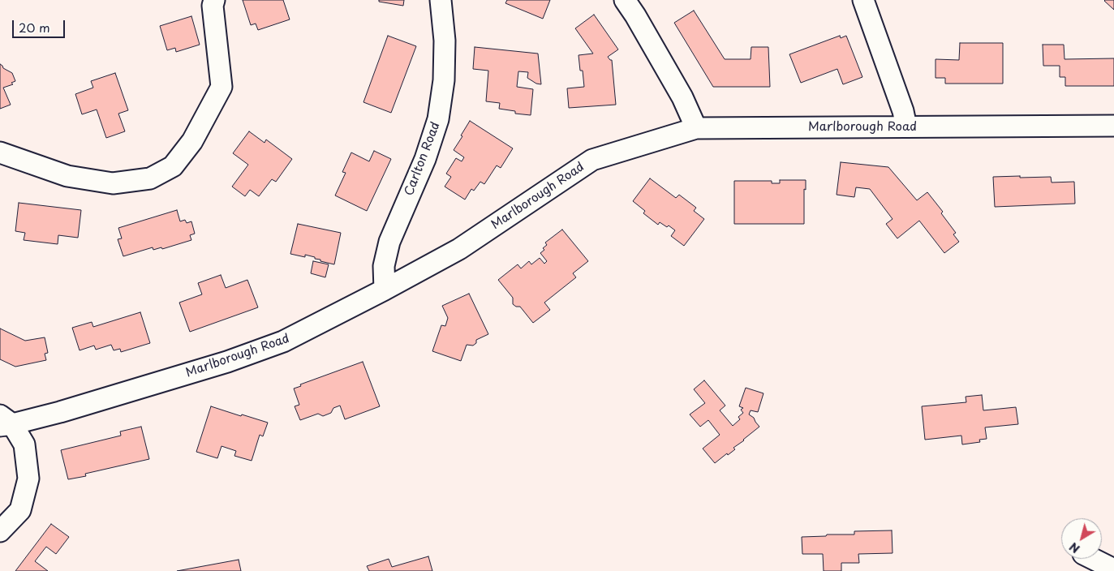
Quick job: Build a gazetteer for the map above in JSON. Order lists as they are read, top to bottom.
{
  "streets": {
    "street": ["Marlborough Road", "Carlton Road"]
  },
  "crossings": [
    ["Marlborough Road", "Carlton Road"]
  ],
  "scale_bar": "20 m",
  "north": "bottom left"
}
